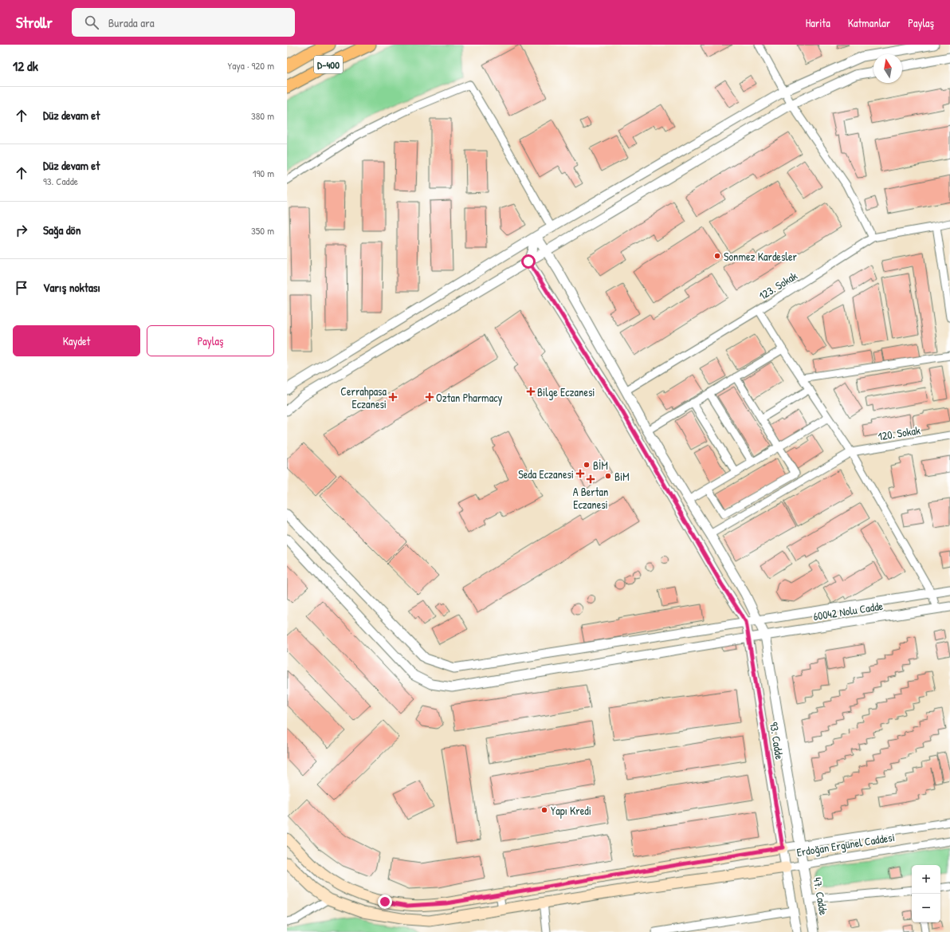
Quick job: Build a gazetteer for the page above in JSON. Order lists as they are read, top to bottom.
{
  "streets": {
    "highway": ["D-400"],
    "main road": ["Erdoğan Ergünel Caddesi"],
    "street": [
      "123. Sokak",
      "120. Sokak",
      "60042 Nolu Cadde",
      "93. Cadde",
      "47. Cadde"
    ]
  },
  "crossings": [
    ["123. Sokak", "47. Cadde"],
    ["60042 Nolu Cadde", "93. Cadde"],
    ["60042 Nolu Cadde", "47. Cadde"],
    ["93. Cadde", "Erdoğan Ergünel Caddesi"],
    ["Erdoğan Ergünel Caddesi", "47. Cadde"]
  ],
  "places": {
    "other": [
      "Sonmez Kardesler",
      "BİM",
      "BiM",
      "Yapı Kredi"
    ],
    "health": [
      "Bilge Eczanesi",
      "Cerrahpasa Eczanesi",
      "Oztan Pharmacy",
      "Seda Eczanesi",
      "A Bertan Eczanesi"
    ]
  },
  "north": "top",
  "page": {
    "header": "Strollr",
    "search": "Burada ara",
    "nav": ["Harita", "Katmanlar", "Paylaş"],
    "heading": ["12 dk", "Yaya · 920 m"],
    "list": [
      ["Düz devam et", "380 m"],
      ["Düz devam et", "93. Cadde", "190 m"],
      ["Sağa dön", "350 m"],
      "Varış noktası"
    ],
    "buttons": ["Kaydet", "Paylaş"],
    "map_buttons": ["+", "−"]
  }
}
